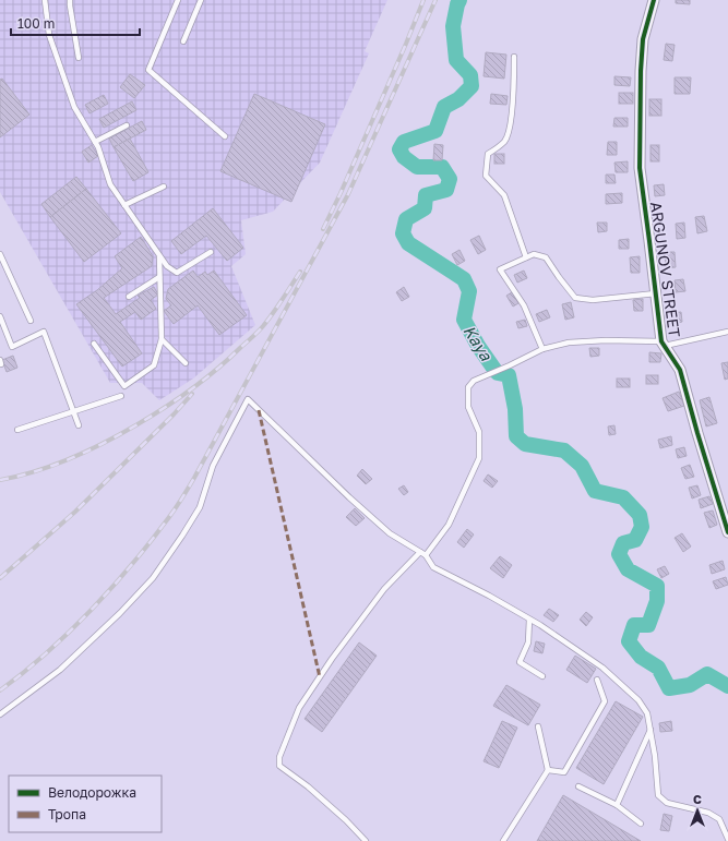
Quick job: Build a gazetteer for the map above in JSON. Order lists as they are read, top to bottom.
{
  "streets": {
    "street": ["ARGUNOV STREET"]
  },
  "water": ["Kaya"],
  "legend": ["Велодорожка", "Тропа"],
  "scale_bar": "100 m",
  "north": "top"
}
